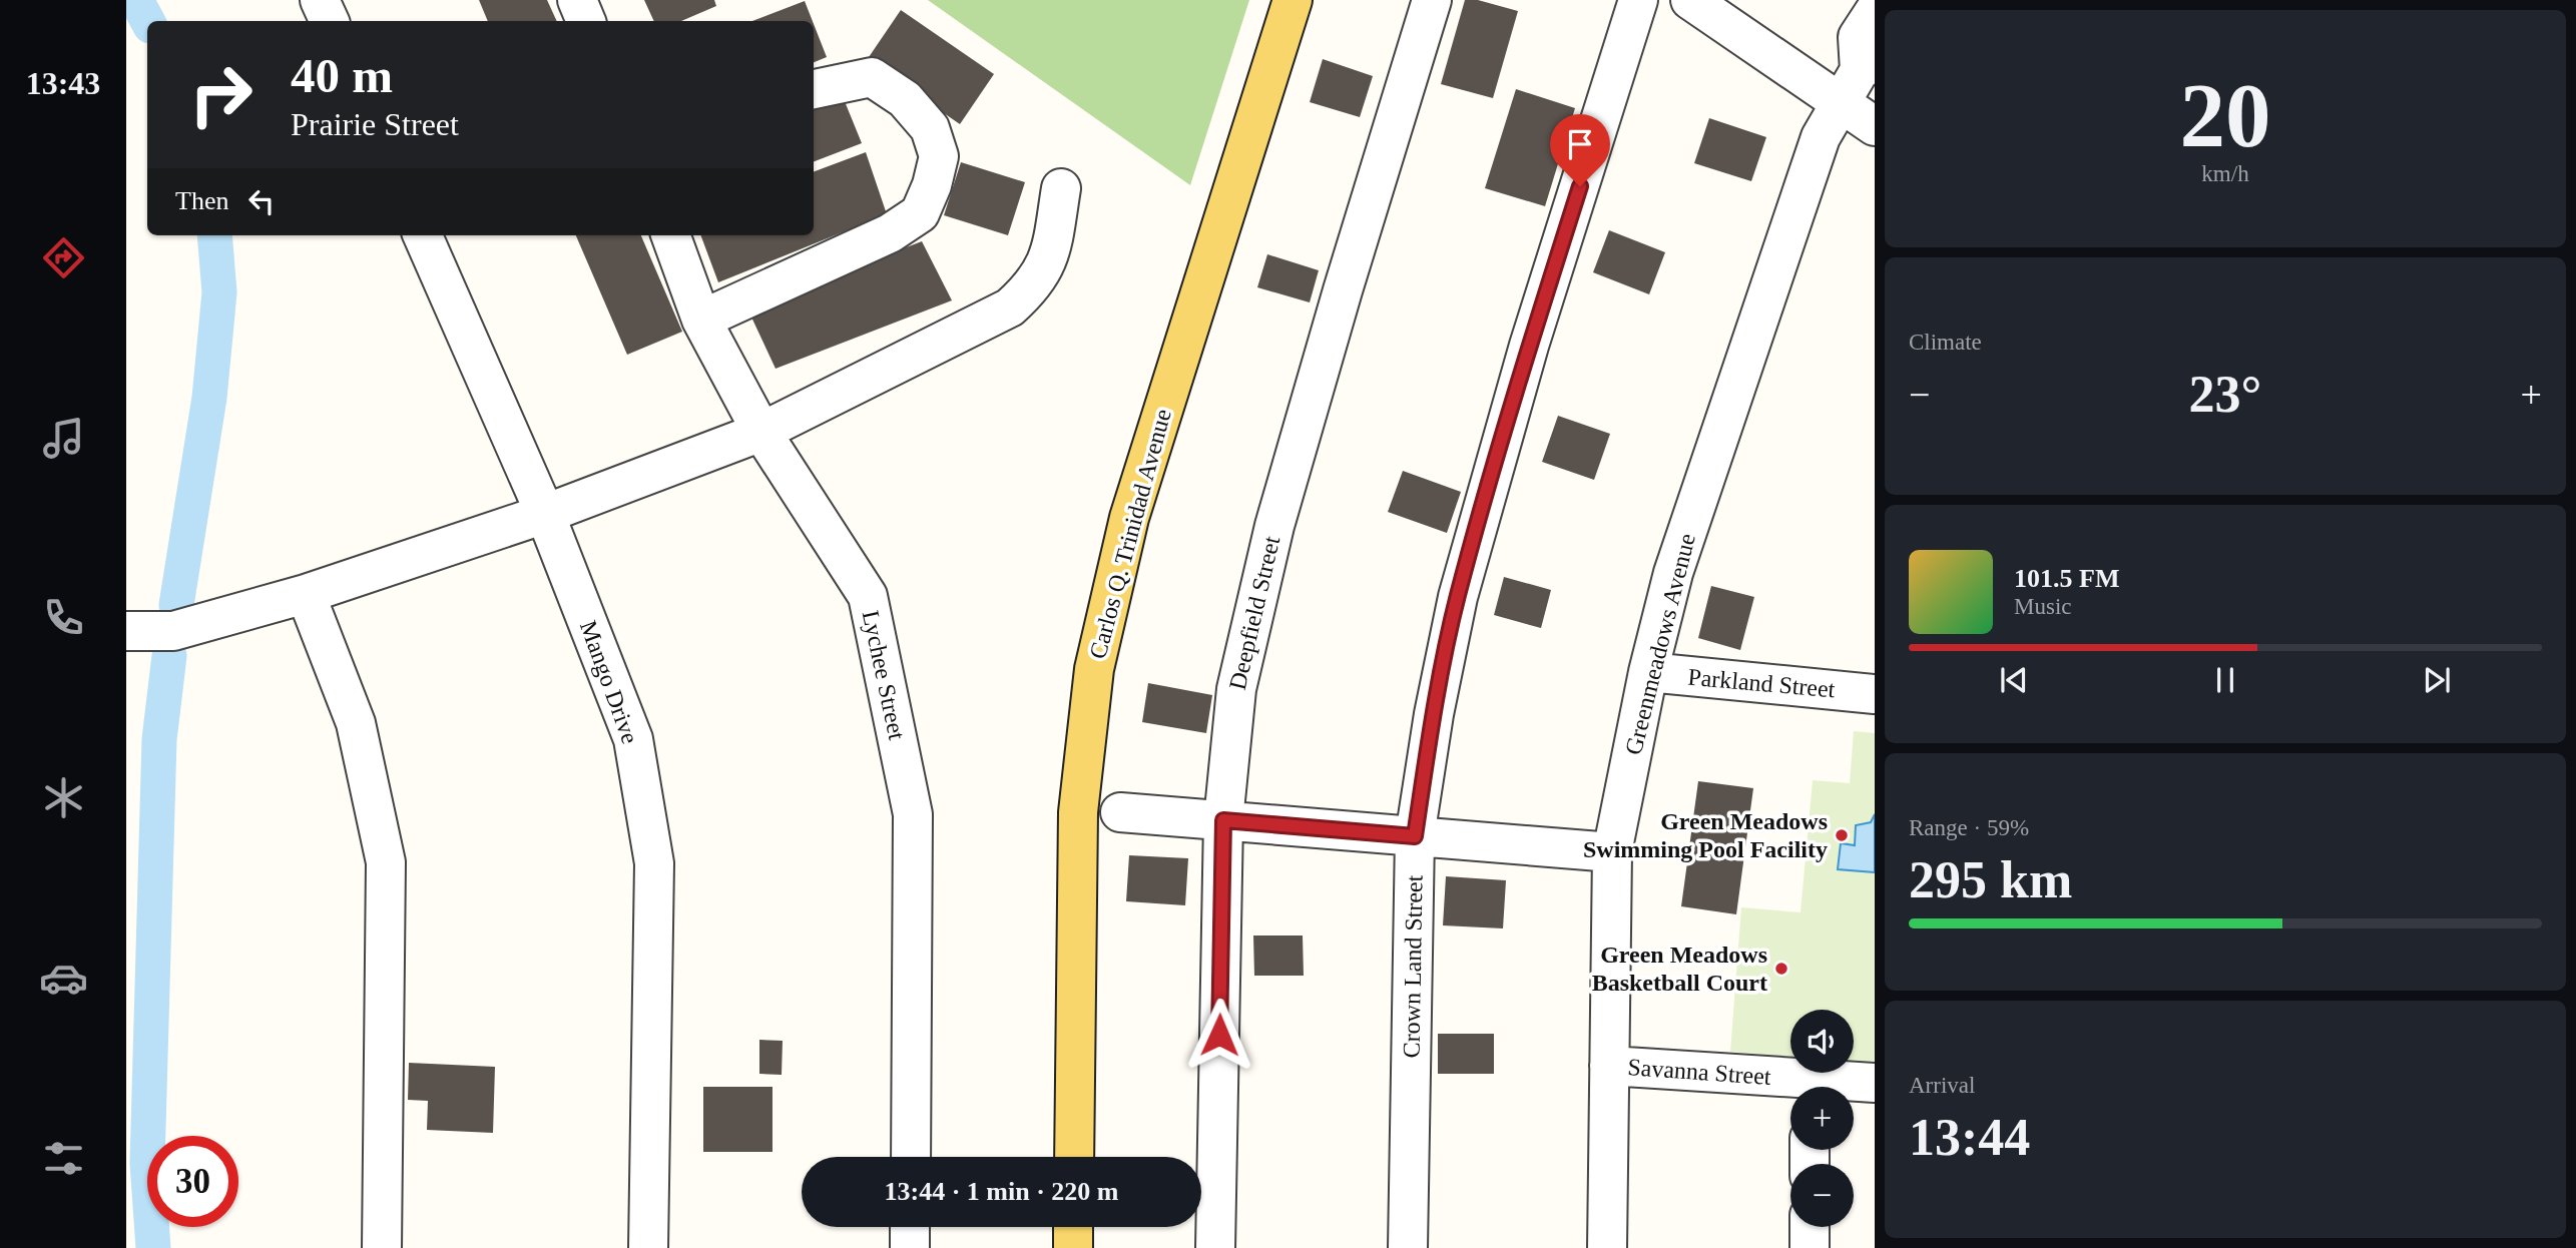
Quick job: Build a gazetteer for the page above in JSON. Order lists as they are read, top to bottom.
{
  "streets": {
    "main road": ["Carlos Q. Trinidad Avenue"],
    "street": [
      "Deepfield Street",
      "Greenmeadows Avenue",
      "Lychee Street",
      "Mango Drive",
      "Parkland Street",
      "Crown Land Street",
      "Savanna Street"
    ]
  },
  "crossings": [
    ["Greenmeadows Avenue", "Parkland Street"],
    ["Greenmeadows Avenue", "Savanna Street"]
  ],
  "places": ["Green Meadows Swimming Pool Facility", "Green Meadows Basketball Court"],
  "page": {
    "tabs": "13:43",
    "tile": [
      ["20", "km/h"],
      "Climate",
      ["Range · 59%", "295 km"],
      ["Arrival", "13:44"]
    ],
    "turn": ["40 m", "Prairie Street"],
    "then": "Then",
    "heat": ["−", "23°", "+"],
    "song": ["101.5 FM", "Music"],
    "map_buttons": ["+", "−"],
    "limit": "30",
    "trip": "13:44 · 1 min · 220 m"
  }
}
